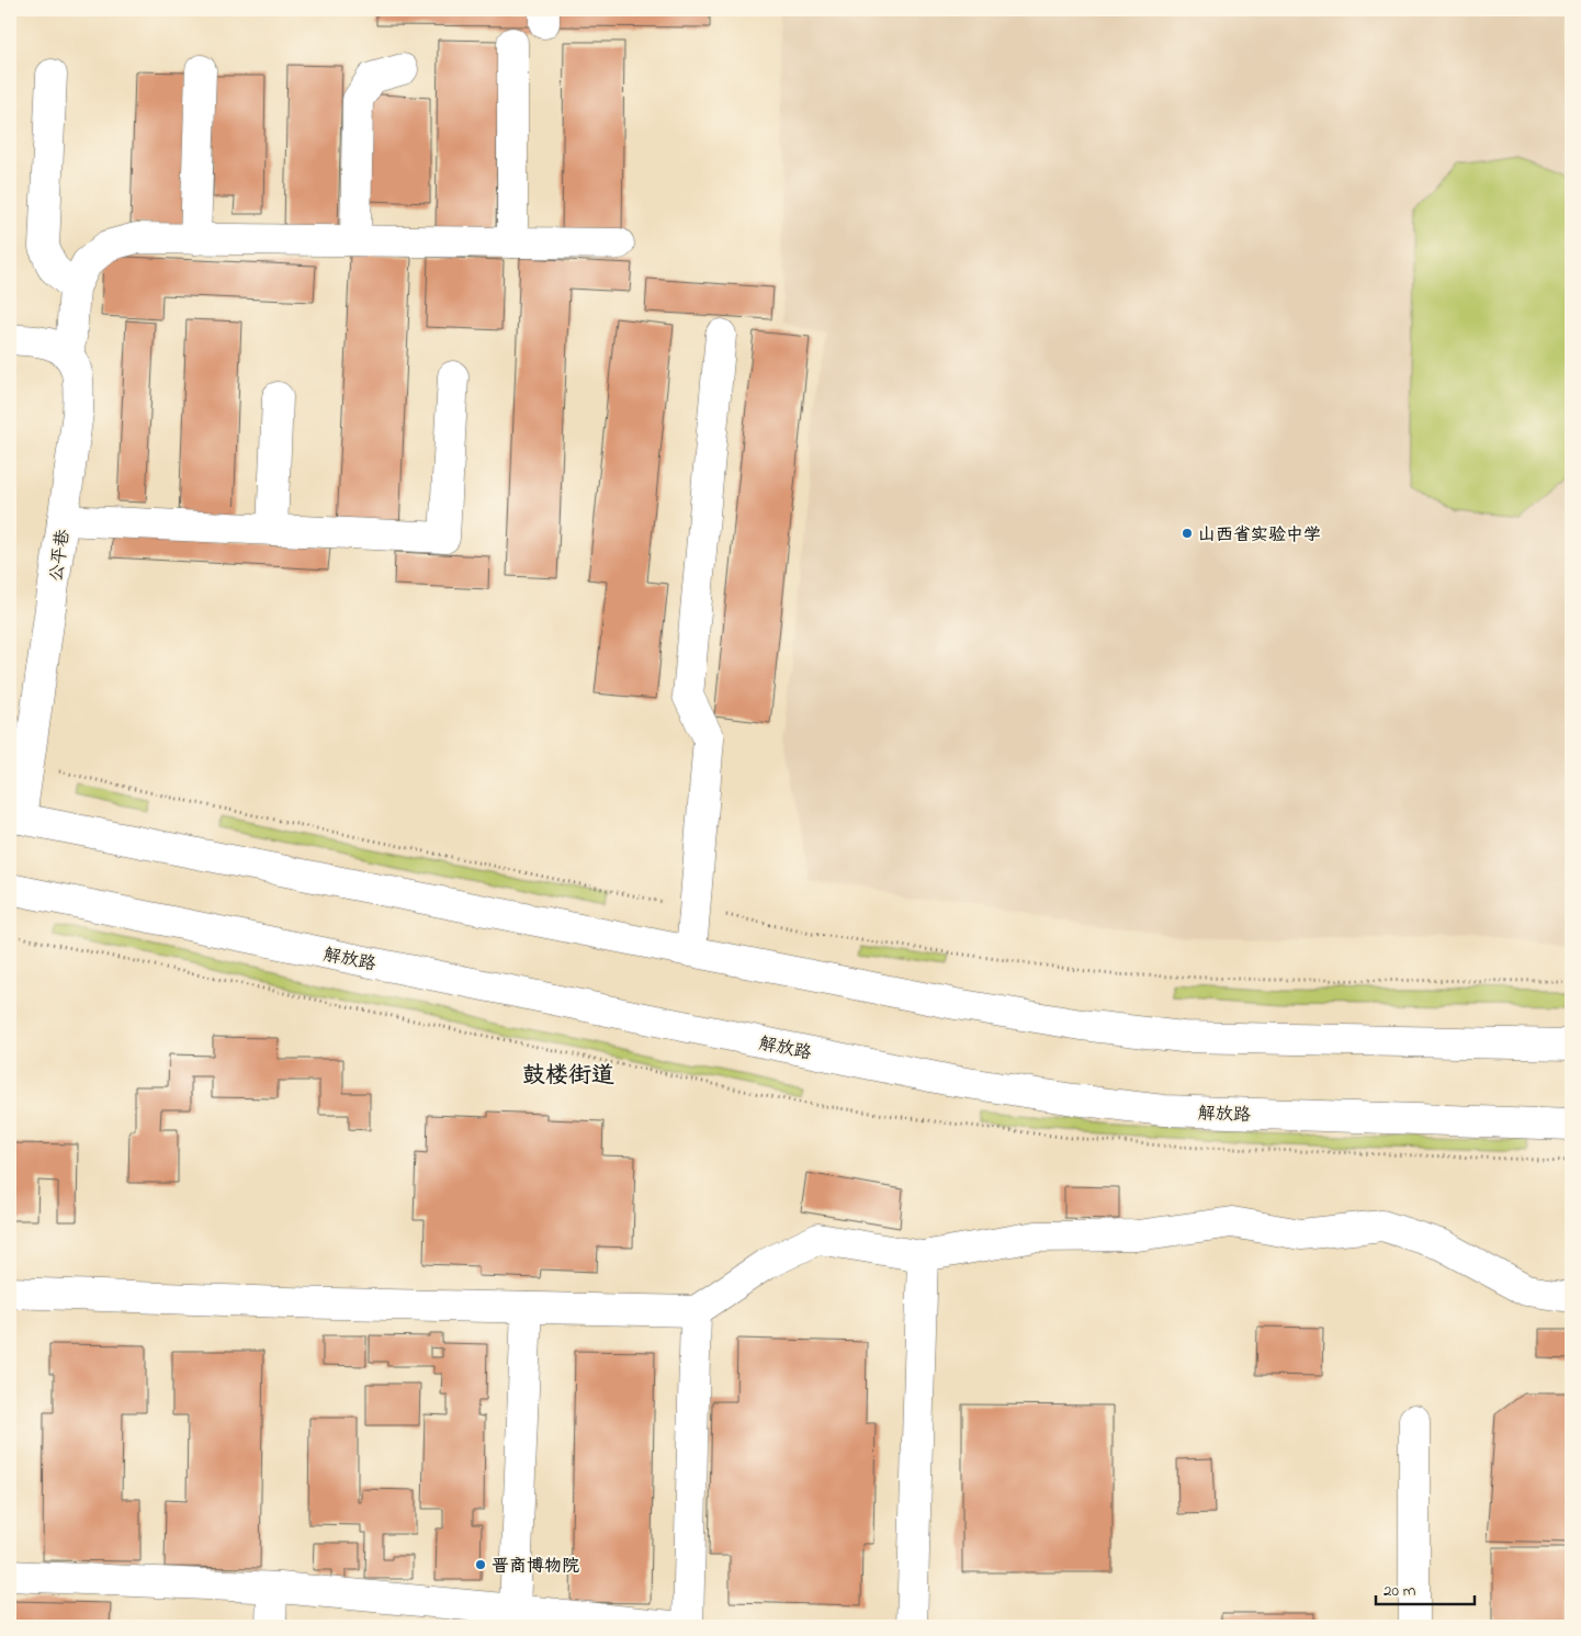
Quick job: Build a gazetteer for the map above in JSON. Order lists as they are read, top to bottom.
{
  "streets": {
    "main road": ["公平巷", "解放路"]
  },
  "districts": ["鼓楼街道"],
  "places": ["山西省实验中学", "晋商博物院"],
  "scale_bar": "20 m"
}
